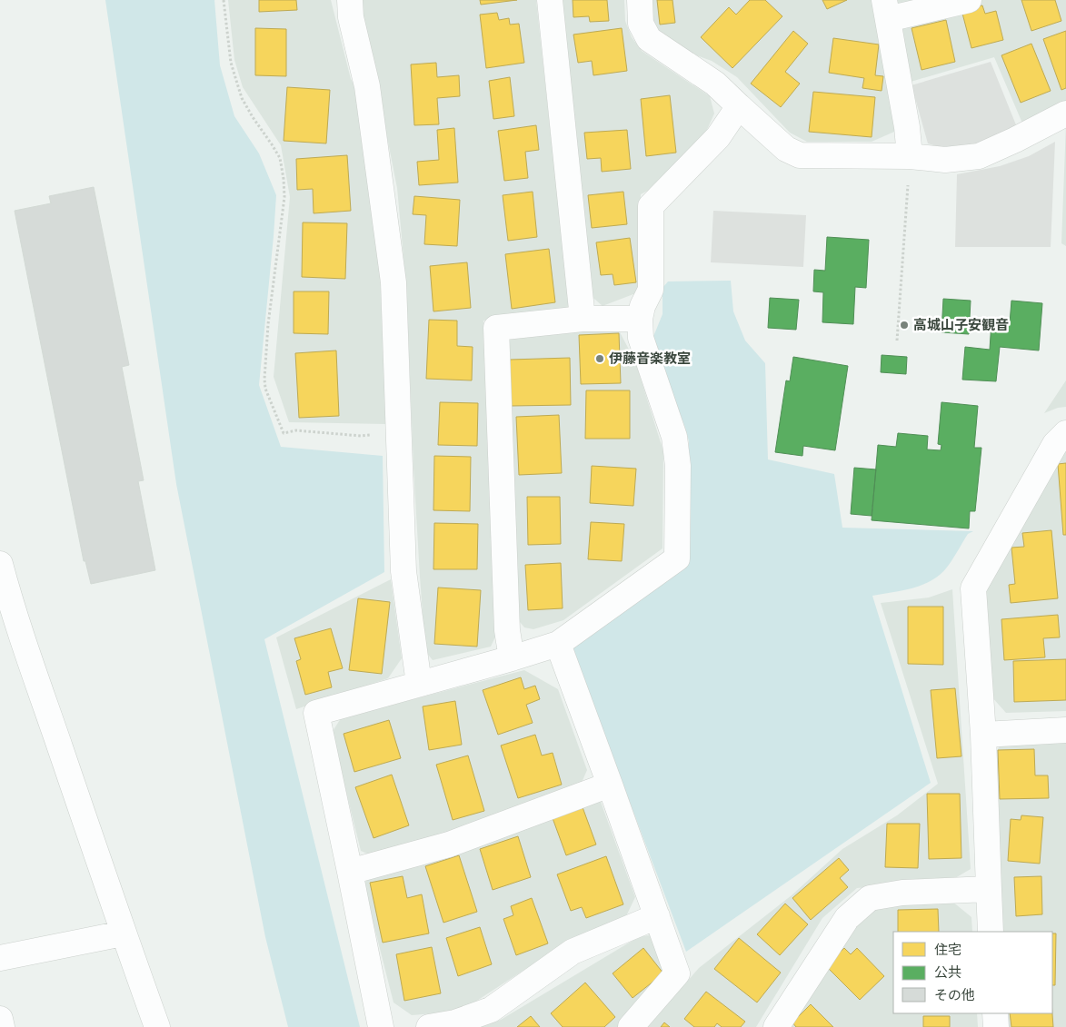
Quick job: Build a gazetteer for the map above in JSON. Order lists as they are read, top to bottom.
{
  "places": ["高城山子安観音", "伊藤音楽教室"],
  "legend": ["住宅", "公共", "その他"]
}
